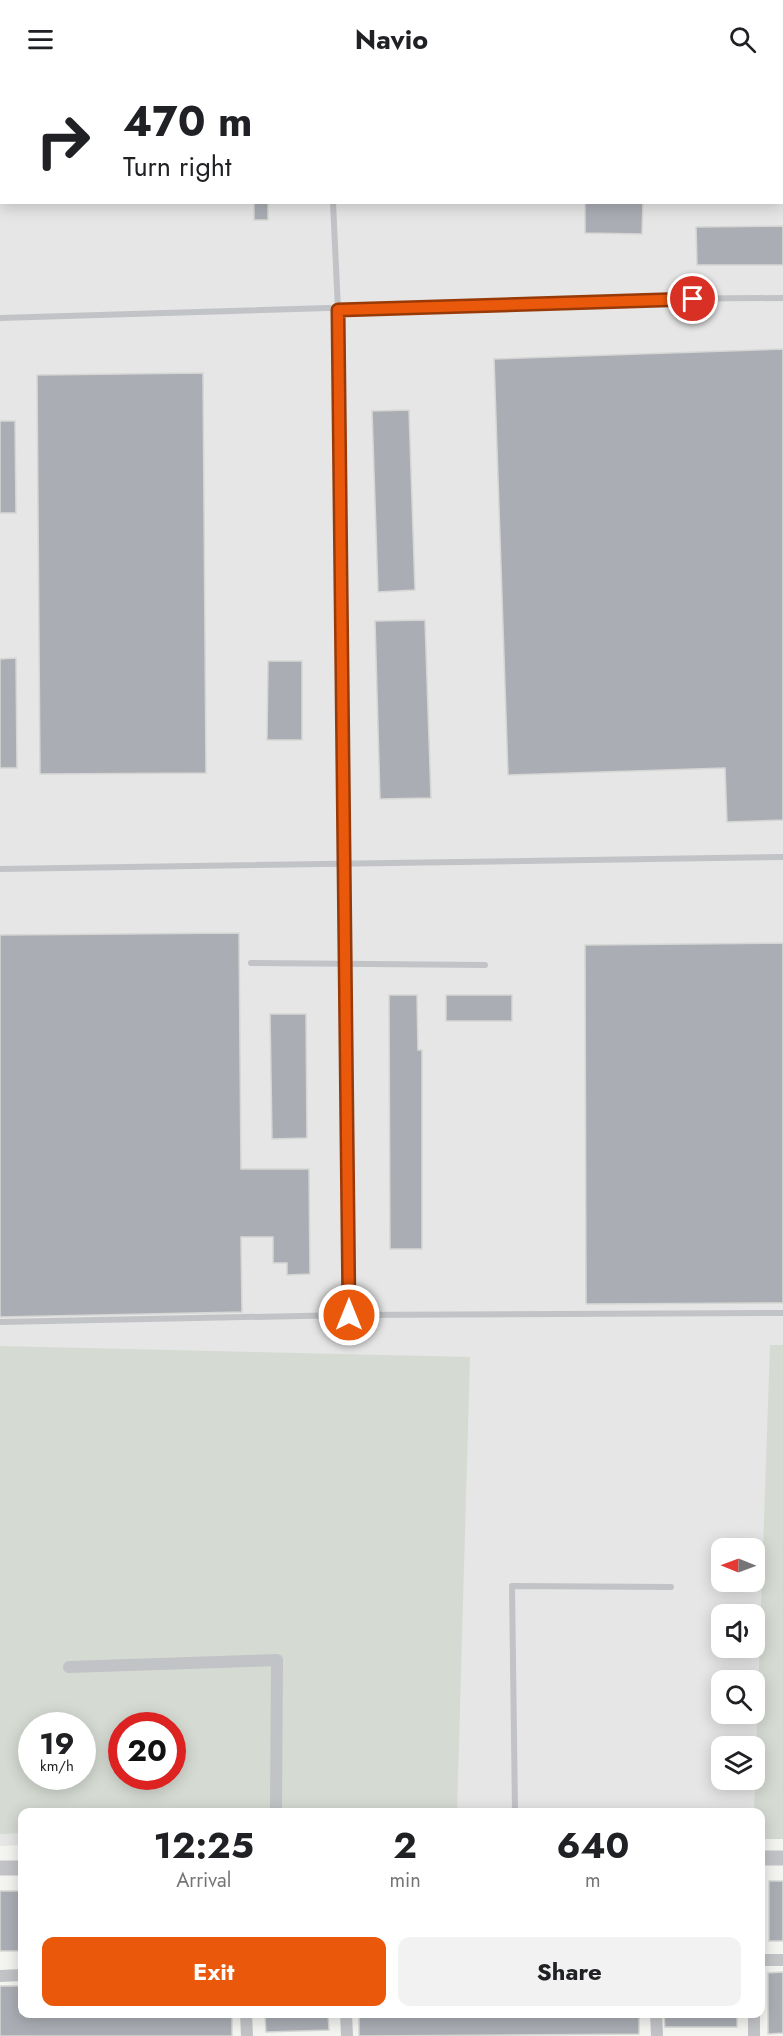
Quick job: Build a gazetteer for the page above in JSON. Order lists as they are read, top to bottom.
{
  "north": "left",
  "page": {
    "header": "Navio",
    "turn": ["470 m", "Turn right"],
    "speed": "19 km/h",
    "limit": "20",
    "eta": [
      "12:25",
      "Arrival",
      "2",
      "min",
      "640",
      "m"
    ],
    "buttons": ["Exit", "Share"]
  }
}
